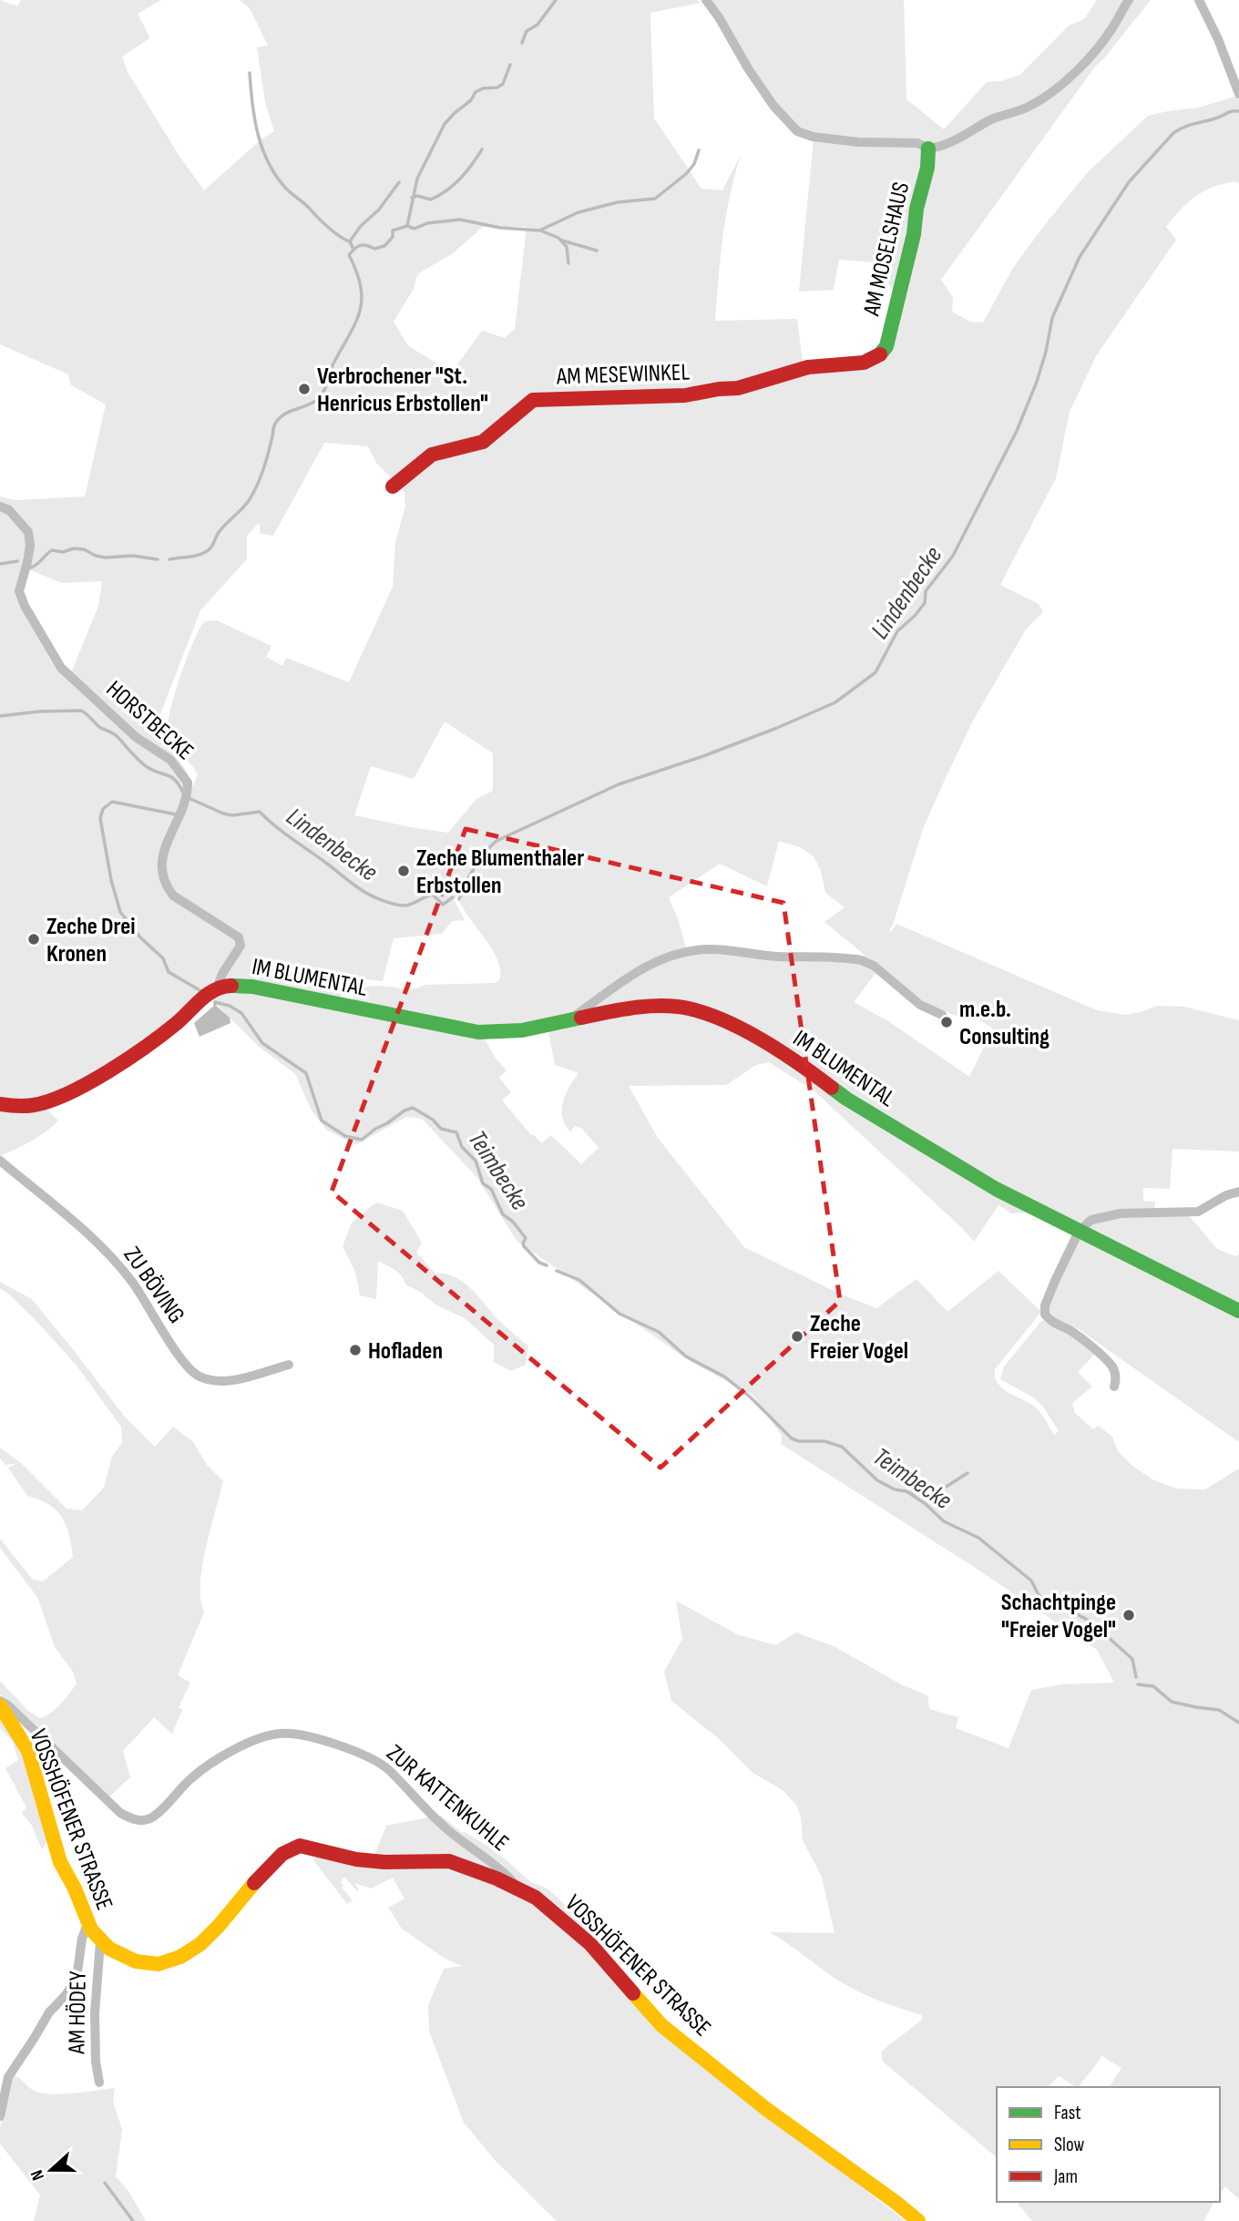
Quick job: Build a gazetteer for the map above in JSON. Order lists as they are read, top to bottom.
{
  "streets": {
    "street": [
      "AM MOSELSHAUS",
      "AM MESEWINKEL",
      "HORSTBECKE",
      "IM BLUMENTAL",
      "ZU BÖVING",
      "ZUR KATTENKUHLE",
      "VOSSHÖFENER STRASSE",
      "AM HÖDEY"
    ]
  },
  "crossings": [
    ["AM MOSELSHAUS", "AM MESEWINKEL"],
    ["HORSTBECKE", "IM BLUMENTAL"],
    ["ZUR KATTENKUHLE", "VOSSHÖFENER STRASSE"],
    ["VOSSHÖFENER STRASSE", "AM HÖDEY"]
  ],
  "water": ["Lindenbecke", "Teimbecke"],
  "places": [
    "Verbrochener \"St. Henricus Erbstollen\"",
    "Zeche Blumenthaler Erbstollen",
    "Zeche Drei Kronen",
    "m.e.b. Consulting",
    "Zeche Freier Vogel",
    "Hofladen",
    "Schachtpinge \"Freier Vogel\""
  ],
  "legend": ["Fast", "Slow", "Jam"],
  "north": "left"
}
